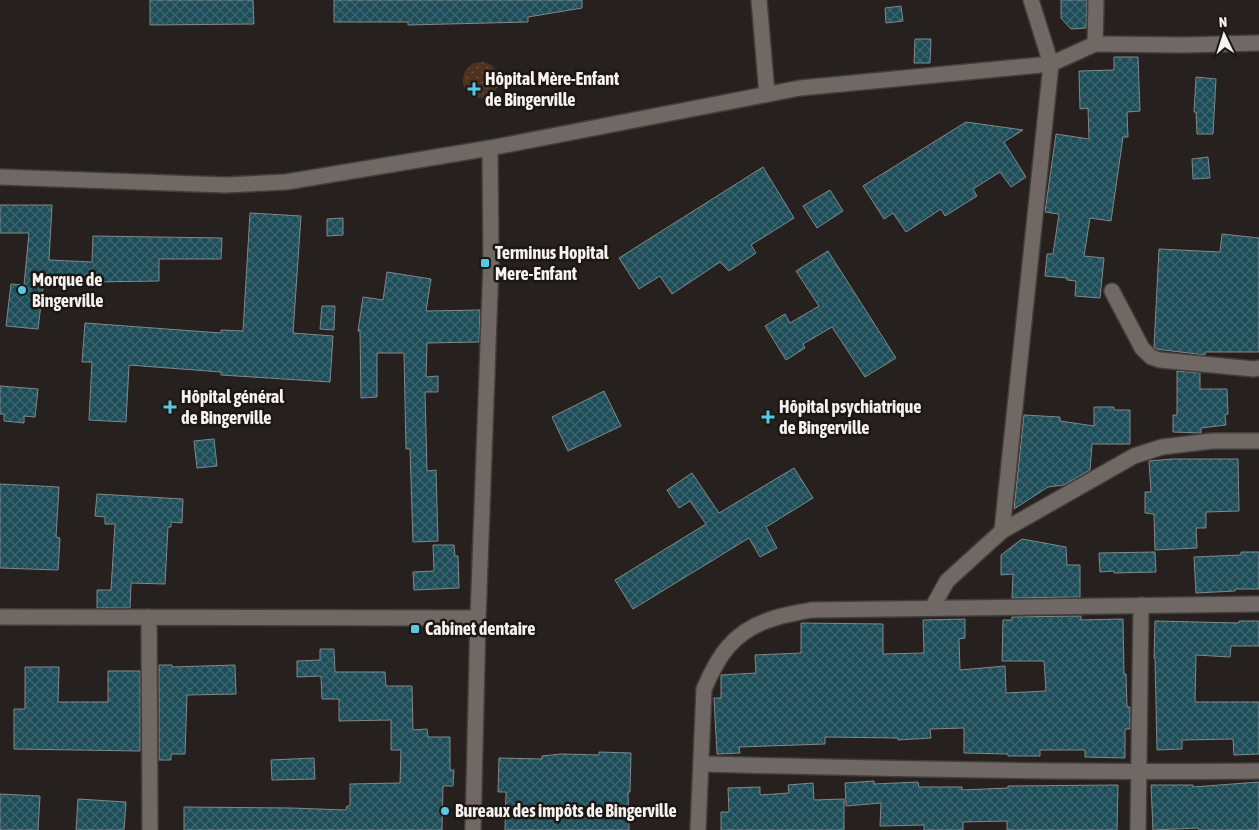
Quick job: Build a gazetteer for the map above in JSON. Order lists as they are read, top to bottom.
{
  "places": {
    "health": ["Hôpital Mère-Enfant de Bingerville", "Hôpital général de Bingerville", "Hôpital psychiatrique de Bingerville"],
    "transit": ["Terminus Hopital Mere-Enfant", "Cabinet dentaire"],
    "other": ["Morque de Bingerville", "Bureaux des impôts de Bingerville"]
  },
  "north": "top"
}
